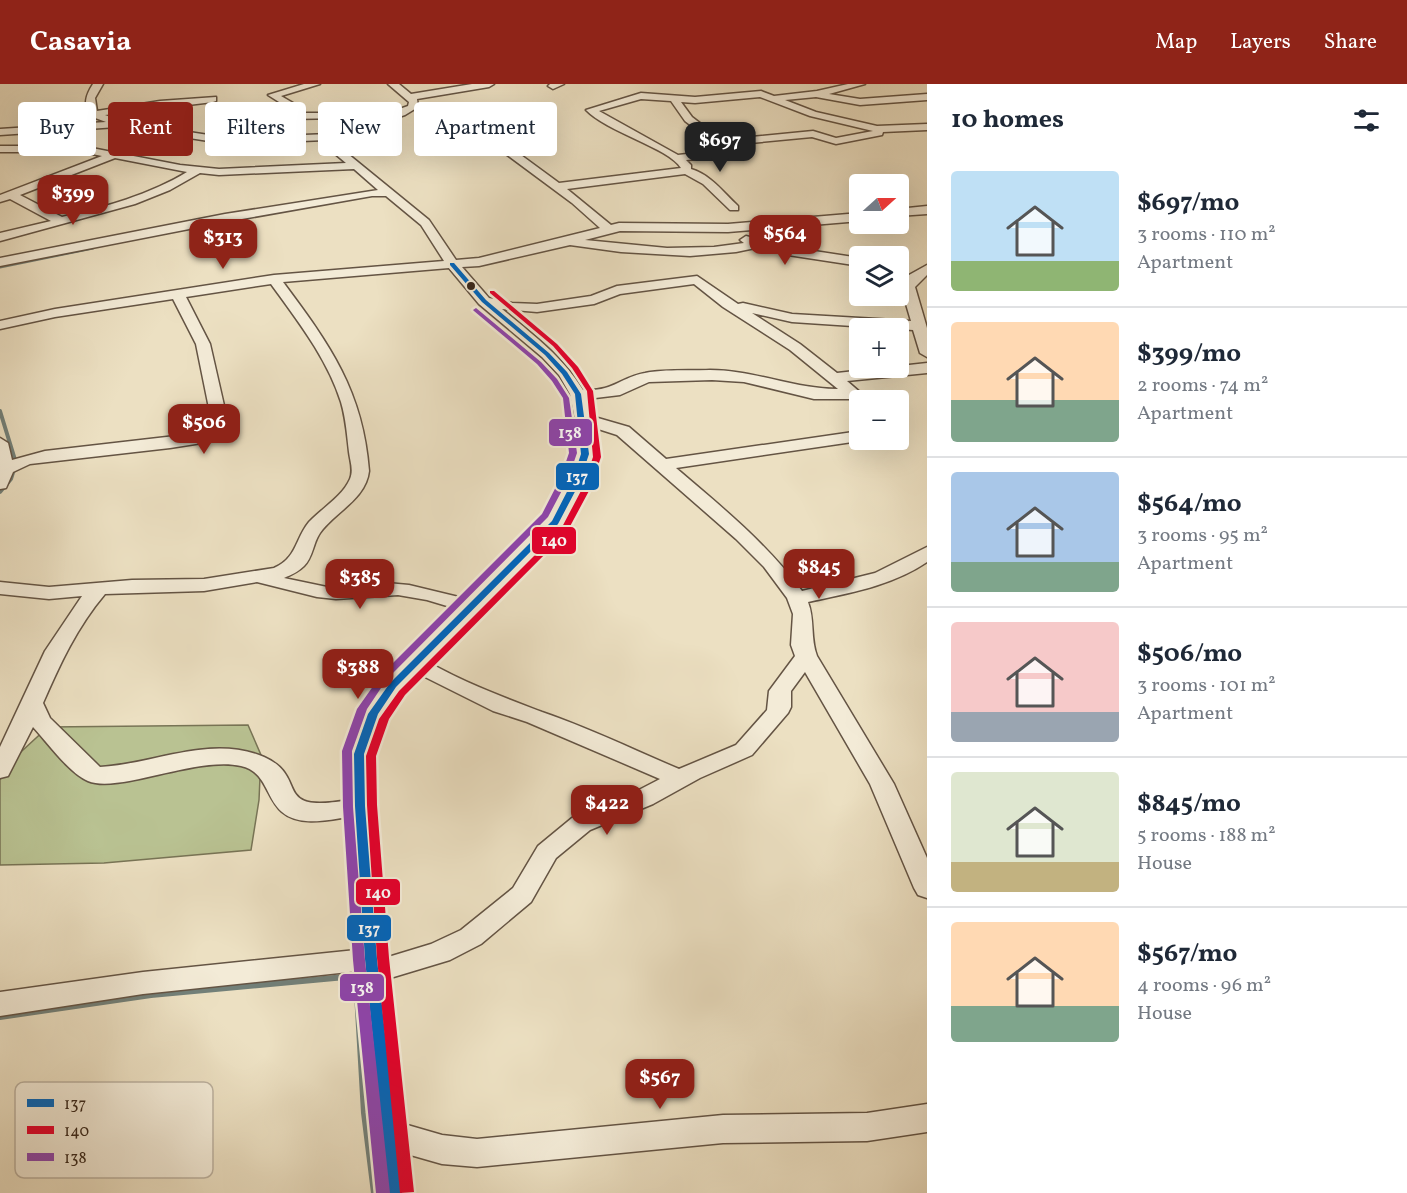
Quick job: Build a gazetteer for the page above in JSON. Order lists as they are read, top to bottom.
{
  "lines": ["transit line 137", "transit line 140", "transit line 138"],
  "legend": ["137", "140", "138"],
  "north": "right",
  "page": {
    "header": "Casavia",
    "nav": ["Map", "Layers", "Share"],
    "heading": "10 homes",
    "chip": [
      "Buy",
      "Rent",
      "Filters",
      "New",
      "Apartment"
    ],
    "price": [
      "$697",
      "$399",
      "$564",
      "$313",
      "$506",
      "$845",
      "$385",
      "$388",
      "$422",
      "$567"
    ],
    "list": [
      {
        "name": "$697/mo",
        "note": "3 rooms · 110 m² · Apartment"
      },
      {
        "name": "$399/mo",
        "note": "2 rooms · 74 m² · Apartment"
      },
      {
        "name": "$564/mo",
        "note": "3 rooms · 95 m² · Apartment"
      },
      {
        "name": "$506/mo",
        "note": "3 rooms · 101 m² · Apartment"
      },
      {
        "name": "$845/mo",
        "note": "5 rooms · 188 m² · House"
      },
      {
        "name": "$567/mo",
        "note": "4 rooms · 96 m² · House"
      }
    ],
    "map_buttons": ["+", "−"]
  }
}
